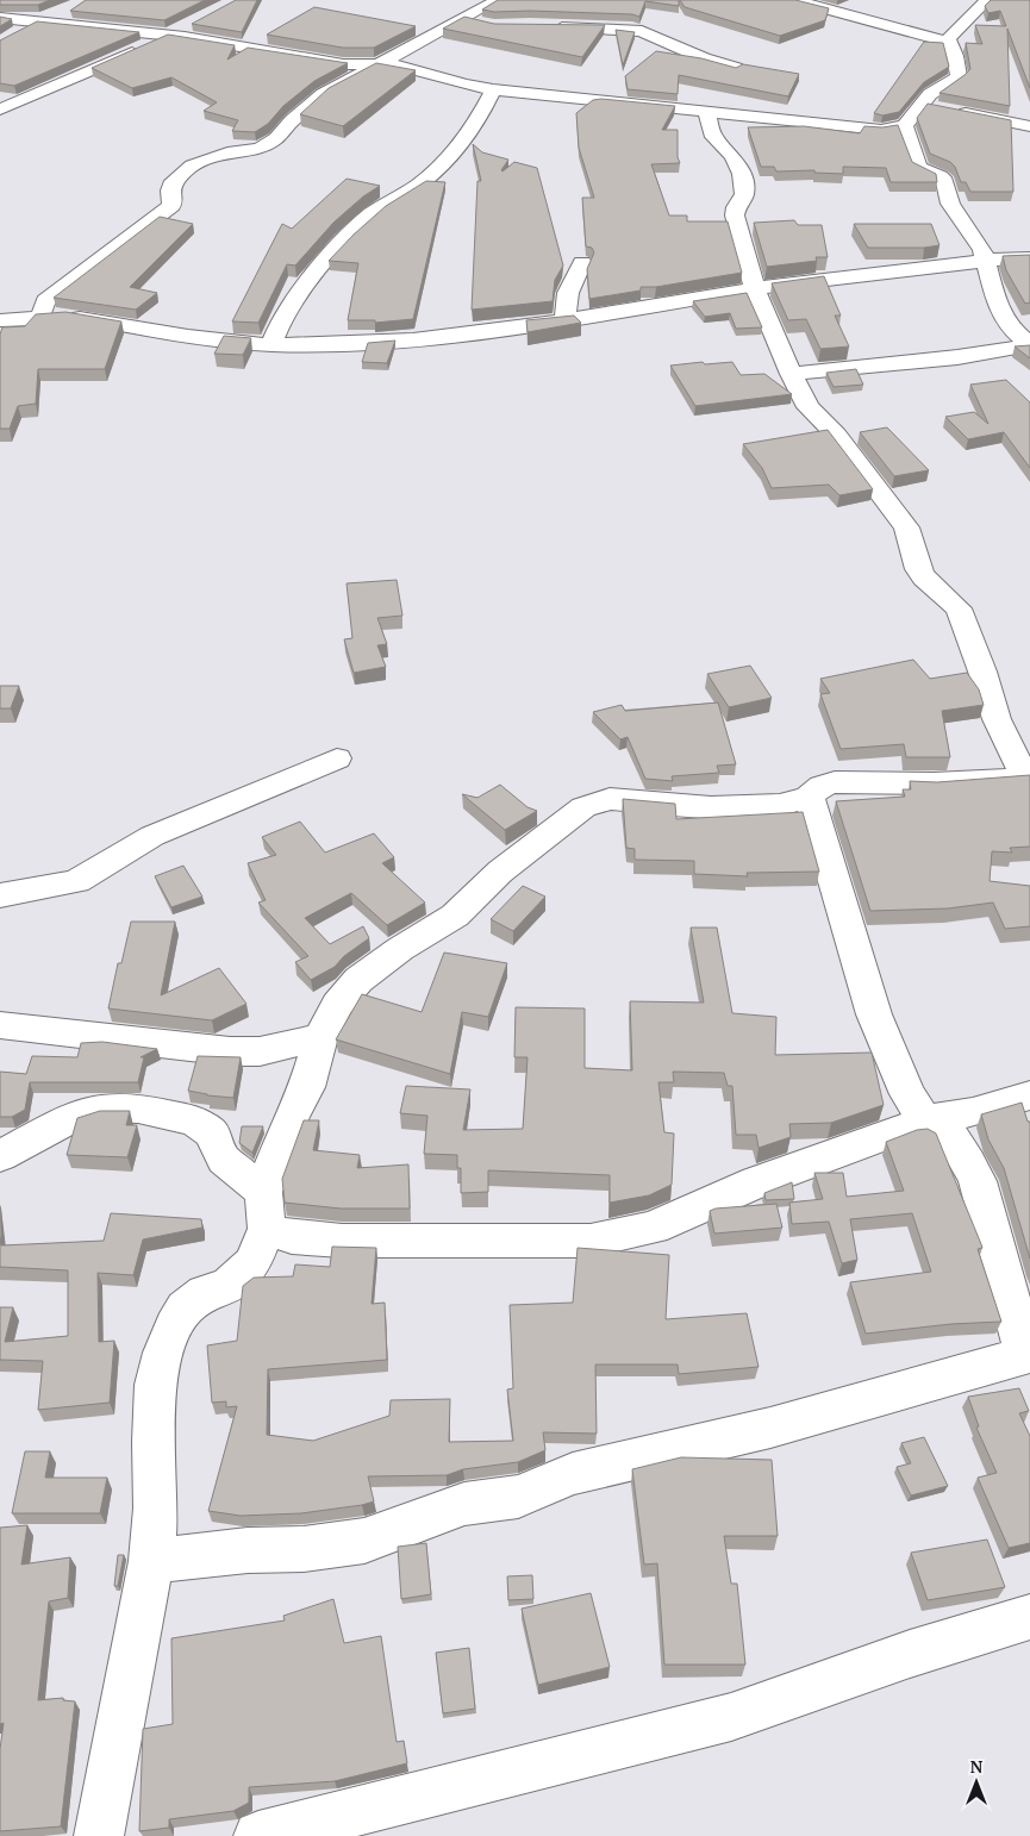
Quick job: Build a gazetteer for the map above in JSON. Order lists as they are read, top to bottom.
{
  "north": "top"
}
